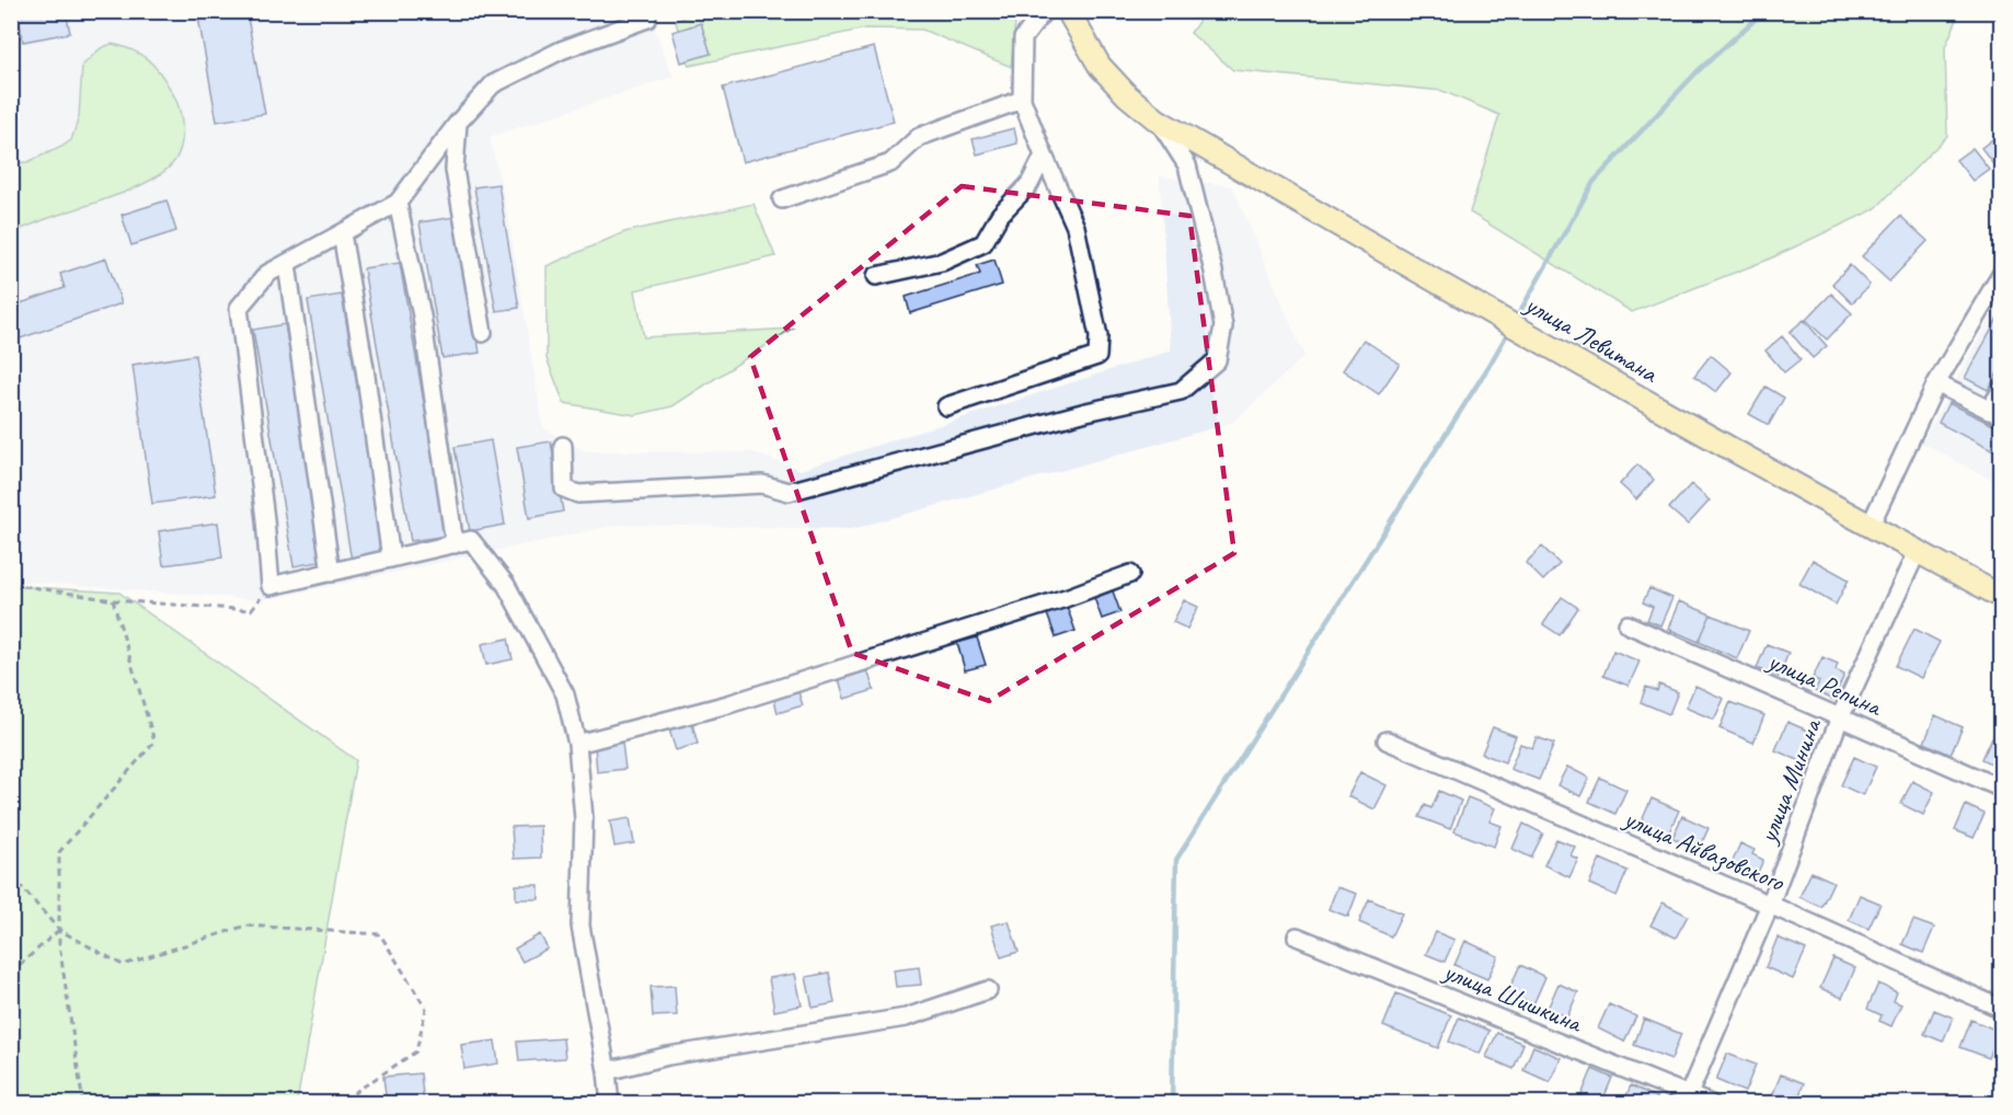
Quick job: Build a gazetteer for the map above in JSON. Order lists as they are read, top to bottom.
{
  "streets": {
    "main road": ["улица Левитана"],
    "street": [
      "улица Репина",
      "улица Минина",
      "улица Айвазовского",
      "улица Шишкина"
    ]
  },
  "crossings": [
    ["улица Левитана", "улица Минина"],
    ["улица Репина", "улица Минина"],
    ["улица Минина", "улица Айвазовского"],
    ["улица Минина", "улица Шишкина"]
  ]
}
